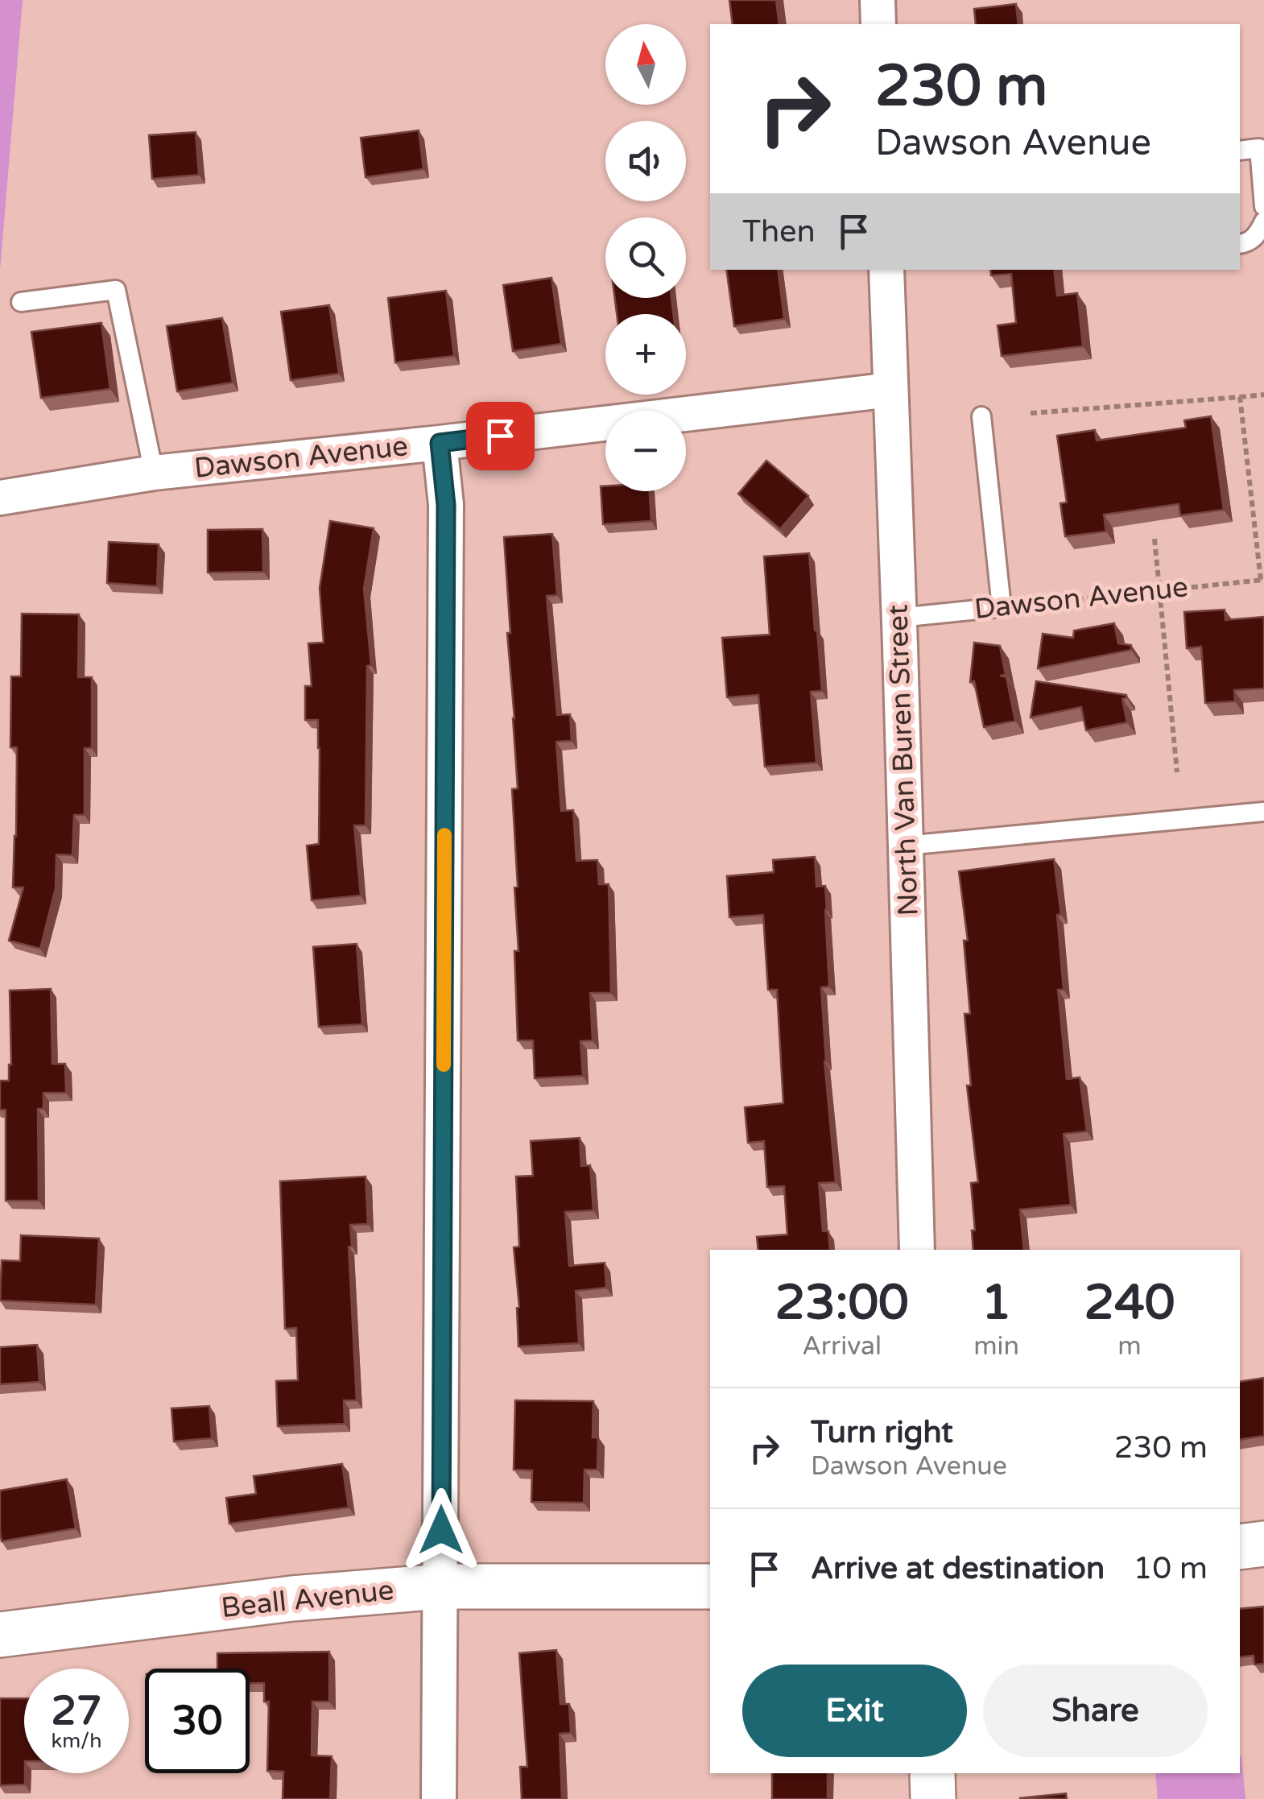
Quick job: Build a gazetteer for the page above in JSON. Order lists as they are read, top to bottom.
{
  "streets": {
    "street": ["Dawson Avenue", "North Van Buren Street", "Beall Avenue"]
  },
  "crossings": [
    ["Dawson Avenue", "North Van Buren Street"]
  ],
  "north": "top",
  "page": {
    "map_buttons": ["+", "−"],
    "turn": ["230 m", "Dawson Avenue"],
    "then": "Then",
    "eta": [
      "23:00",
      "Arrival",
      "1",
      "min",
      "240",
      "m"
    ],
    "list": [
      {
        "name": "Turn right",
        "note": "Dawson Avenue",
        "value": "230 m"
      },
      {
        "name": "Arrive at destination",
        "value": "10 m"
      }
    ],
    "buttons": ["Exit", "Share"],
    "speed": "27 km/h",
    "limit": "30"
  }
}
